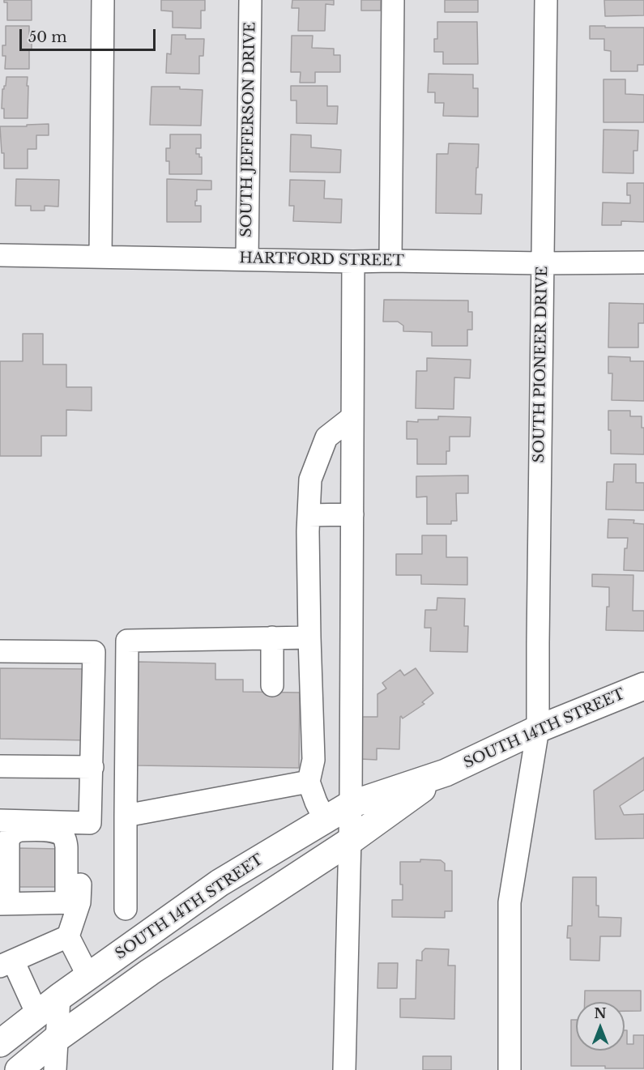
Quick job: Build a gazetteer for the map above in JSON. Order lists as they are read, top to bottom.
{
  "streets": {
    "main road": ["SOUTH 14TH STREET"],
    "street": ["SOUTH JEFFERSON DRIVE", "HARTFORD STREET", "SOUTH PIONEER DRIVE"]
  },
  "crossings": [
    ["SOUTH JEFFERSON DRIVE", "HARTFORD STREET"],
    ["HARTFORD STREET", "SOUTH PIONEER DRIVE"],
    ["SOUTH PIONEER DRIVE", "SOUTH 14TH STREET"]
  ],
  "scale_bar": "50 m",
  "north": "top"
}
